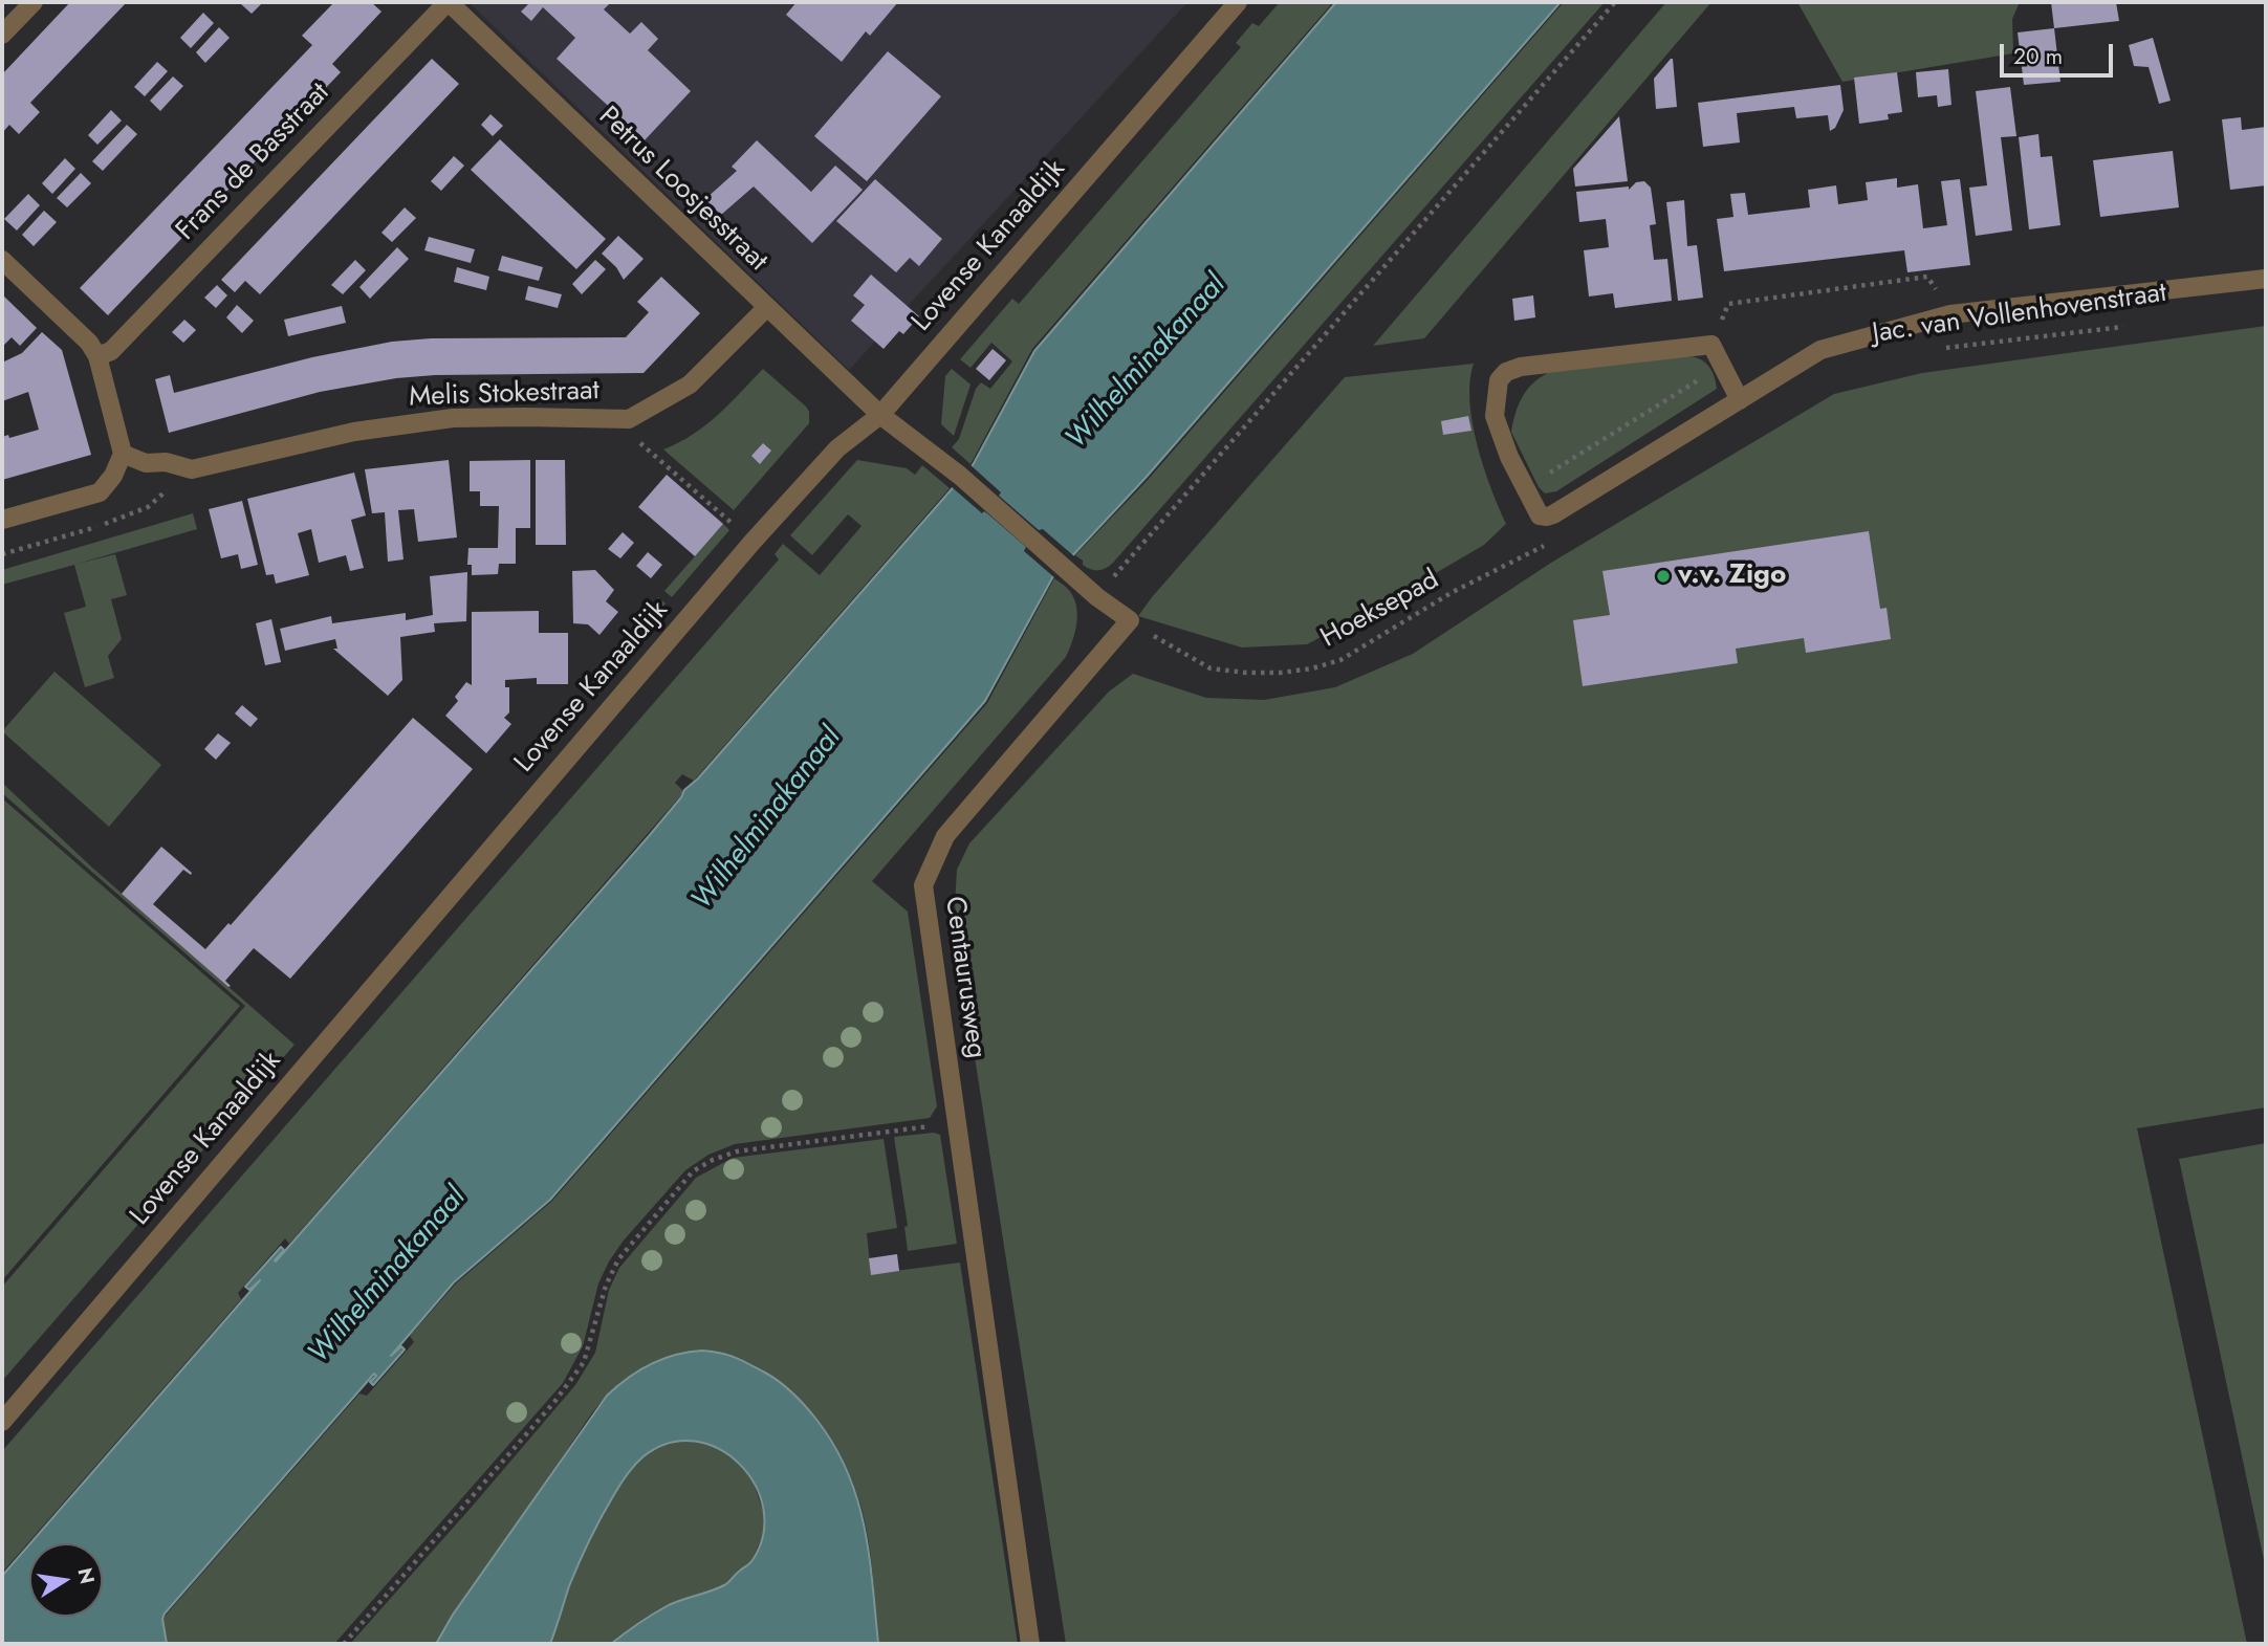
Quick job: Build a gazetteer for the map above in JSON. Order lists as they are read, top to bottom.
{
  "streets": {
    "street": [
      "Frans de Basstraat",
      "Petrus Loosjesstraat",
      "Lovense Kanaaldijk",
      "Jac. van Vollenhovenstraat",
      "Melis Stokestraat",
      "Centaurusweg"
    ],
    "path": ["Hoeksepad"]
  },
  "crossings": [
    ["Frans de Basstraat", "Petrus Loosjesstraat"],
    ["Petrus Loosjesstraat", "Lovense Kanaaldijk"],
    ["Petrus Loosjesstraat", "Melis Stokestraat"],
    ["Hoeksepad", "Centaurusweg"]
  ],
  "water": ["Wilhelminakanaal"],
  "places": ["v.v. Zigo"],
  "scale_bar": "20 m",
  "north": "right"
}
